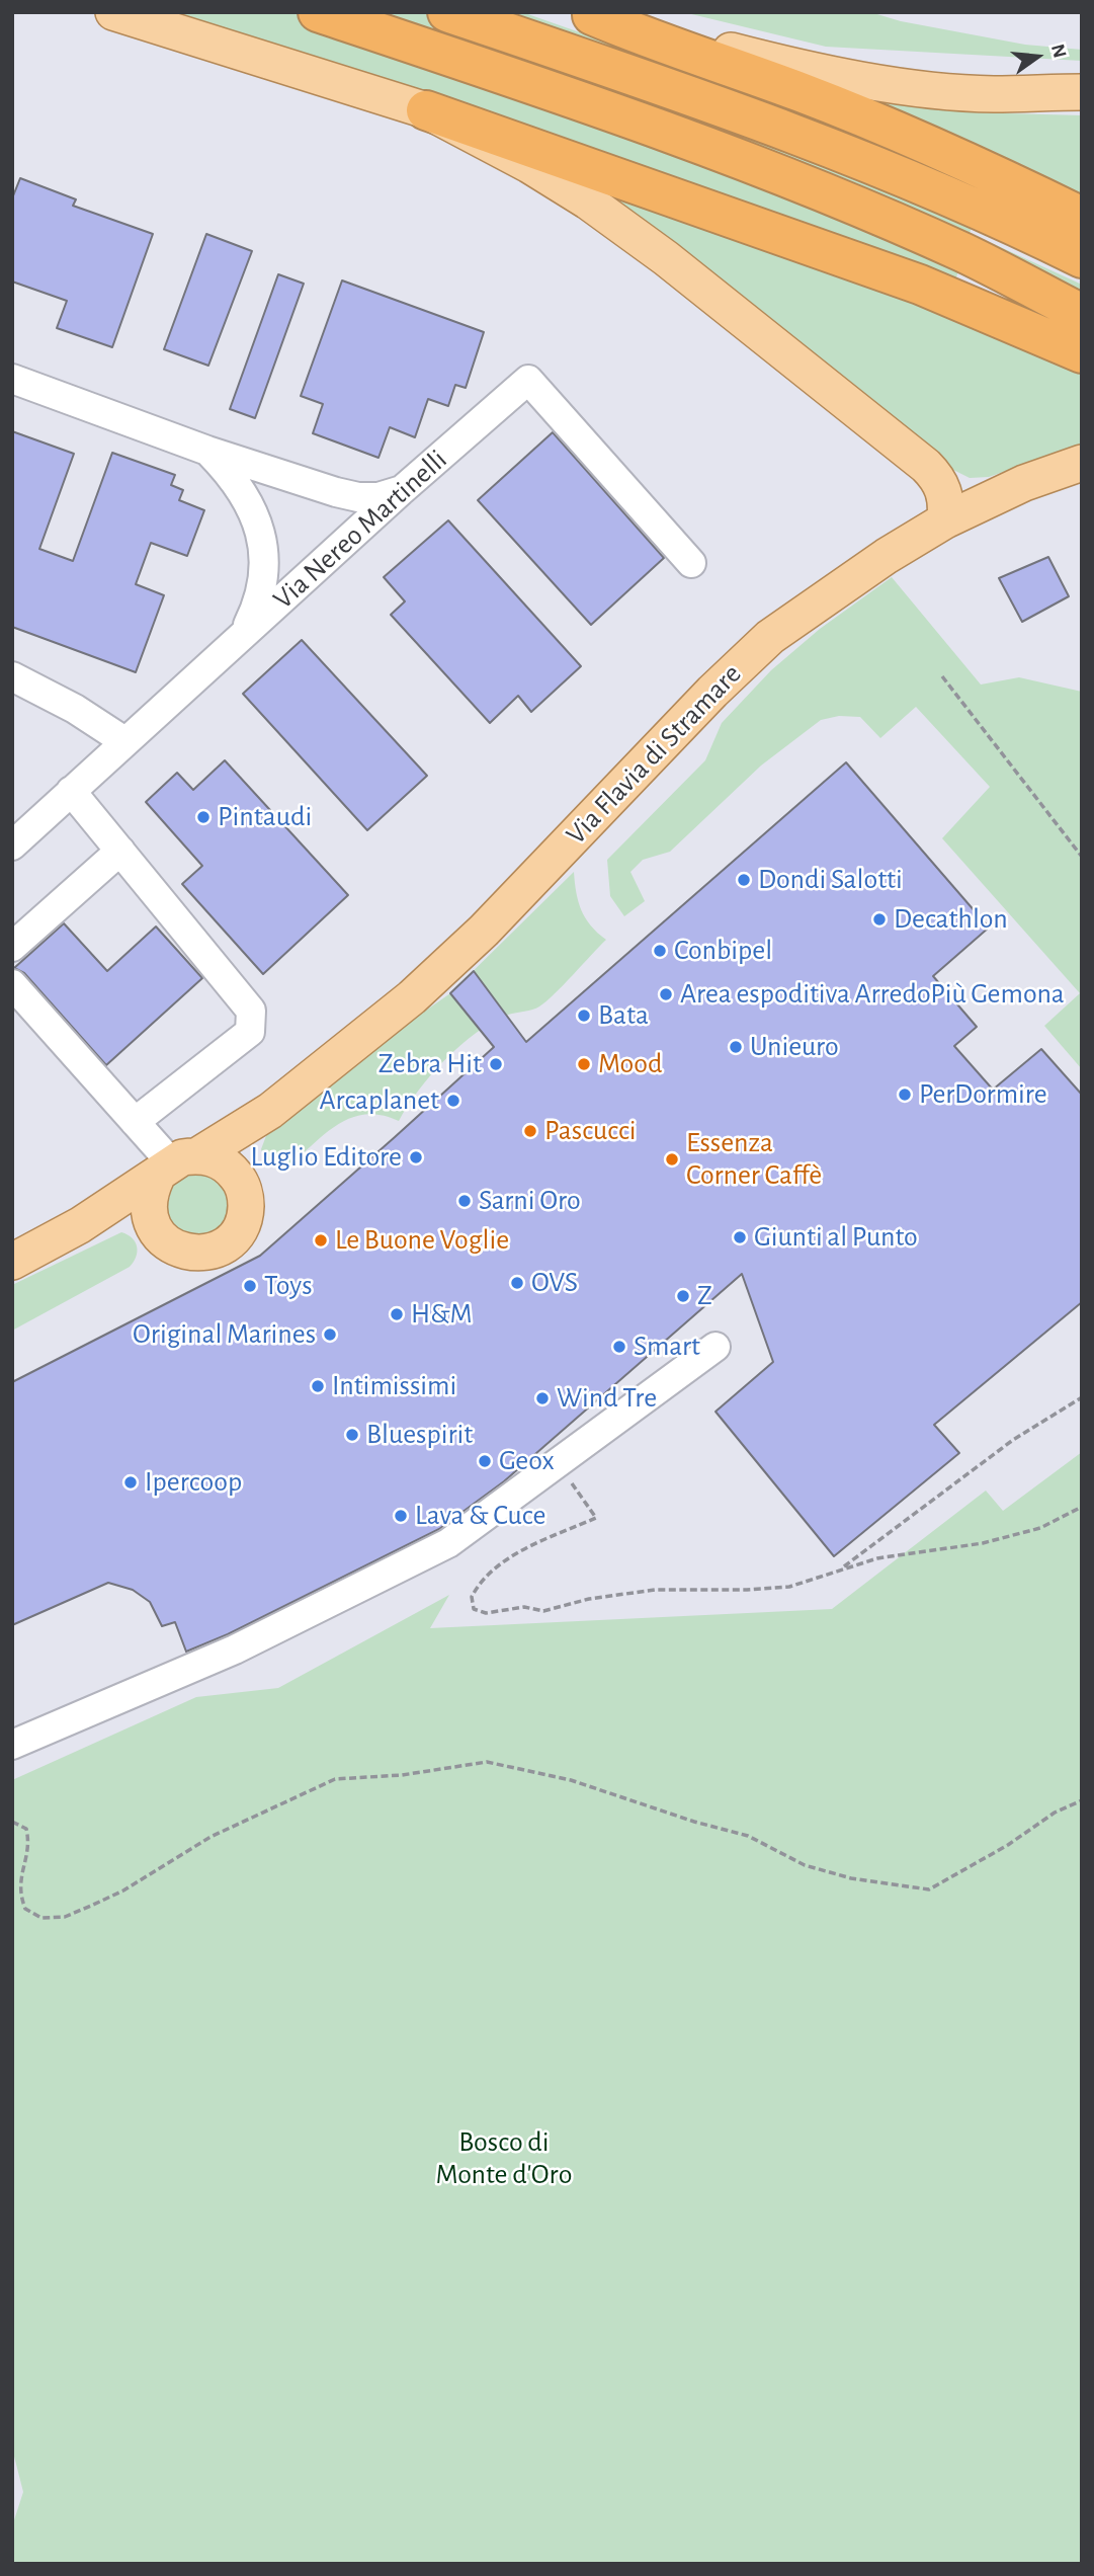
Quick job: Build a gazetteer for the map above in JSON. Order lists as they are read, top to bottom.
{
  "streets": {
    "main road": ["Via Flavia di Stramare"],
    "street": ["Via Nereo Martinelli"]
  },
  "parks": ["Bosco di Monte d'Oro"],
  "places": [
    "Pintaudi",
    "Dondi Salotti",
    "Decathlon",
    "Conbipel",
    "Area espoditiva ArredoPiù Gemona",
    "Bata",
    "Unieuro",
    "Zebra Hit",
    "Mood",
    "PerDormire",
    "Arcaplanet",
    "Pascucci",
    "Luglio Editore",
    "Essenza Corner Caffè",
    "Sarni Oro",
    "Giunti al Punto",
    "Le Buone Voglie",
    "OVS",
    "Toys",
    "Z",
    "H&M",
    "Original Marines",
    "Smart",
    "Intimissimi",
    "Wind Tre",
    "Bluespirit",
    "Geox",
    "Ipercoop",
    "Lava & Cuce"
  ],
  "north": "right"
}
